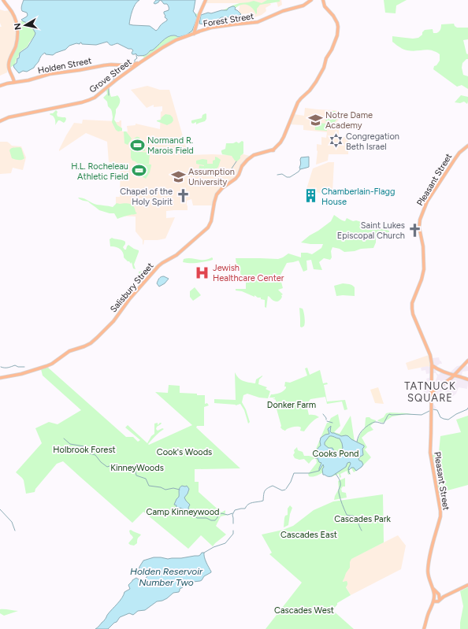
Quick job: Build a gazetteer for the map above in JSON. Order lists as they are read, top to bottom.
{
  "streets": {
    "main road": [
      "Forest Street",
      "Holden Street",
      "Grove Street",
      "Pleasant Street",
      "Salisbury Street"
    ]
  },
  "crossings": [
    ["Forest Street", "Grove Street"],
    ["Holden Street", "Grove Street"]
  ],
  "districts": ["TATNUCK SQUARE"],
  "water": ["Holden Reservoir Number Two"],
  "parks": [
    "Donker Farm",
    "Holbrook Forest",
    "Cook's Woods",
    "Cooks Pond",
    "KinneyWoods",
    "Camp Kinneywood",
    "Cascades Park",
    "Cascades East",
    "Cascades West"
  ],
  "places": {
    "school or university": ["Notre Dame Academy", "Assumption University"],
    "synagogue": ["Congregation Beth Israel"],
    "sports": ["Normand R. Marois Field", "H.L. Rocheleau Athletic Field"],
    "church": ["Chapel of the Holy Spirit", "Saint Lukes Episcopal Church"],
    "building": ["Chamberlain-Flagg House"],
    "hospital": ["Jewish Healthcare Center"]
  },
  "north": "left"
}
